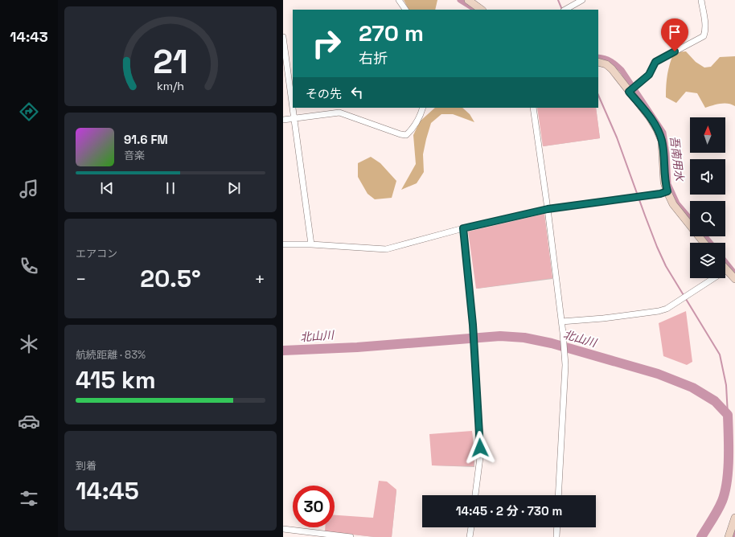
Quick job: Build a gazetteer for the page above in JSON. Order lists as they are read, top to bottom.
{
  "water": ["吾南用水", "北山川"],
  "north": "top",
  "page": {
    "tabs": "14:43",
    "turn": ["270 m", "右折"],
    "then": "その先",
    "song": ["91.6 FM", "音楽"],
    "tile": [
      "エアコン",
      ["航続距離 · 83%", "415 km"],
      ["到着", "14:45"]
    ],
    "heat": ["−", "20.5°", "+"],
    "limit": "30",
    "trip": "14:45 · 2 分 · 730 m",
    "gauge": ["21", "km/h"]
  }
}
